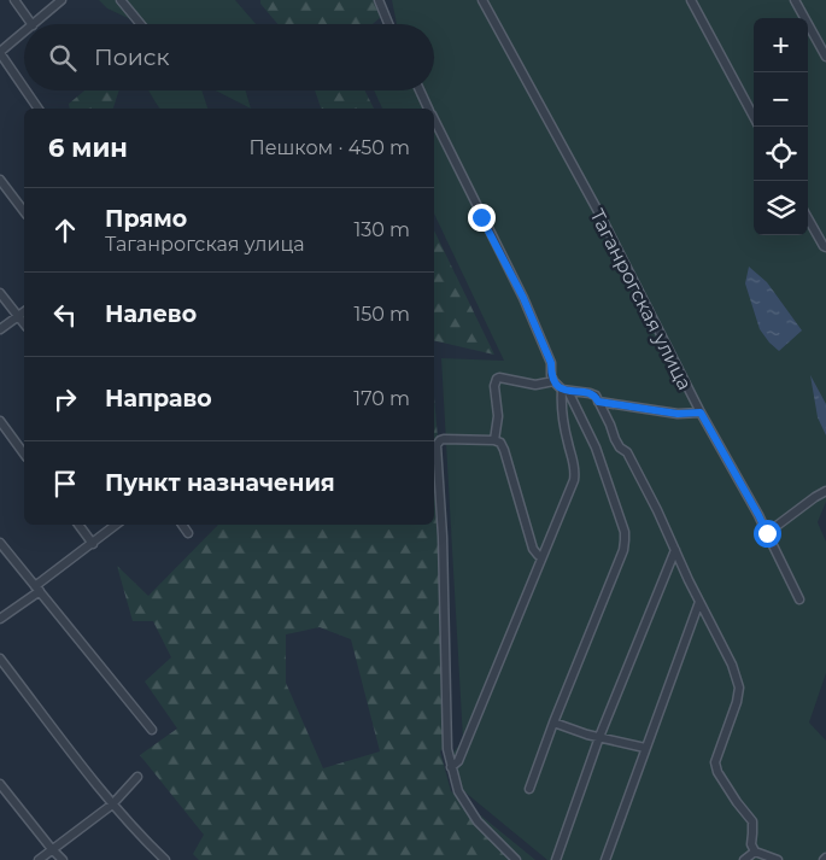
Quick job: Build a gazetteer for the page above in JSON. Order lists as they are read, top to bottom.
{
  "streets": {
    "street": ["Таганрогская улица"]
  },
  "page": {
    "map_buttons": ["+", "−"],
    "search": "Поиск",
    "heading": ["6 мин", "Пешком · 450 m"],
    "list": [
      ["Прямо", "Таганрогская улица", "130 m"],
      ["Налево", "150 m"],
      ["Направо", "170 m"],
      "Пункт назначения"
    ]
  }
}
